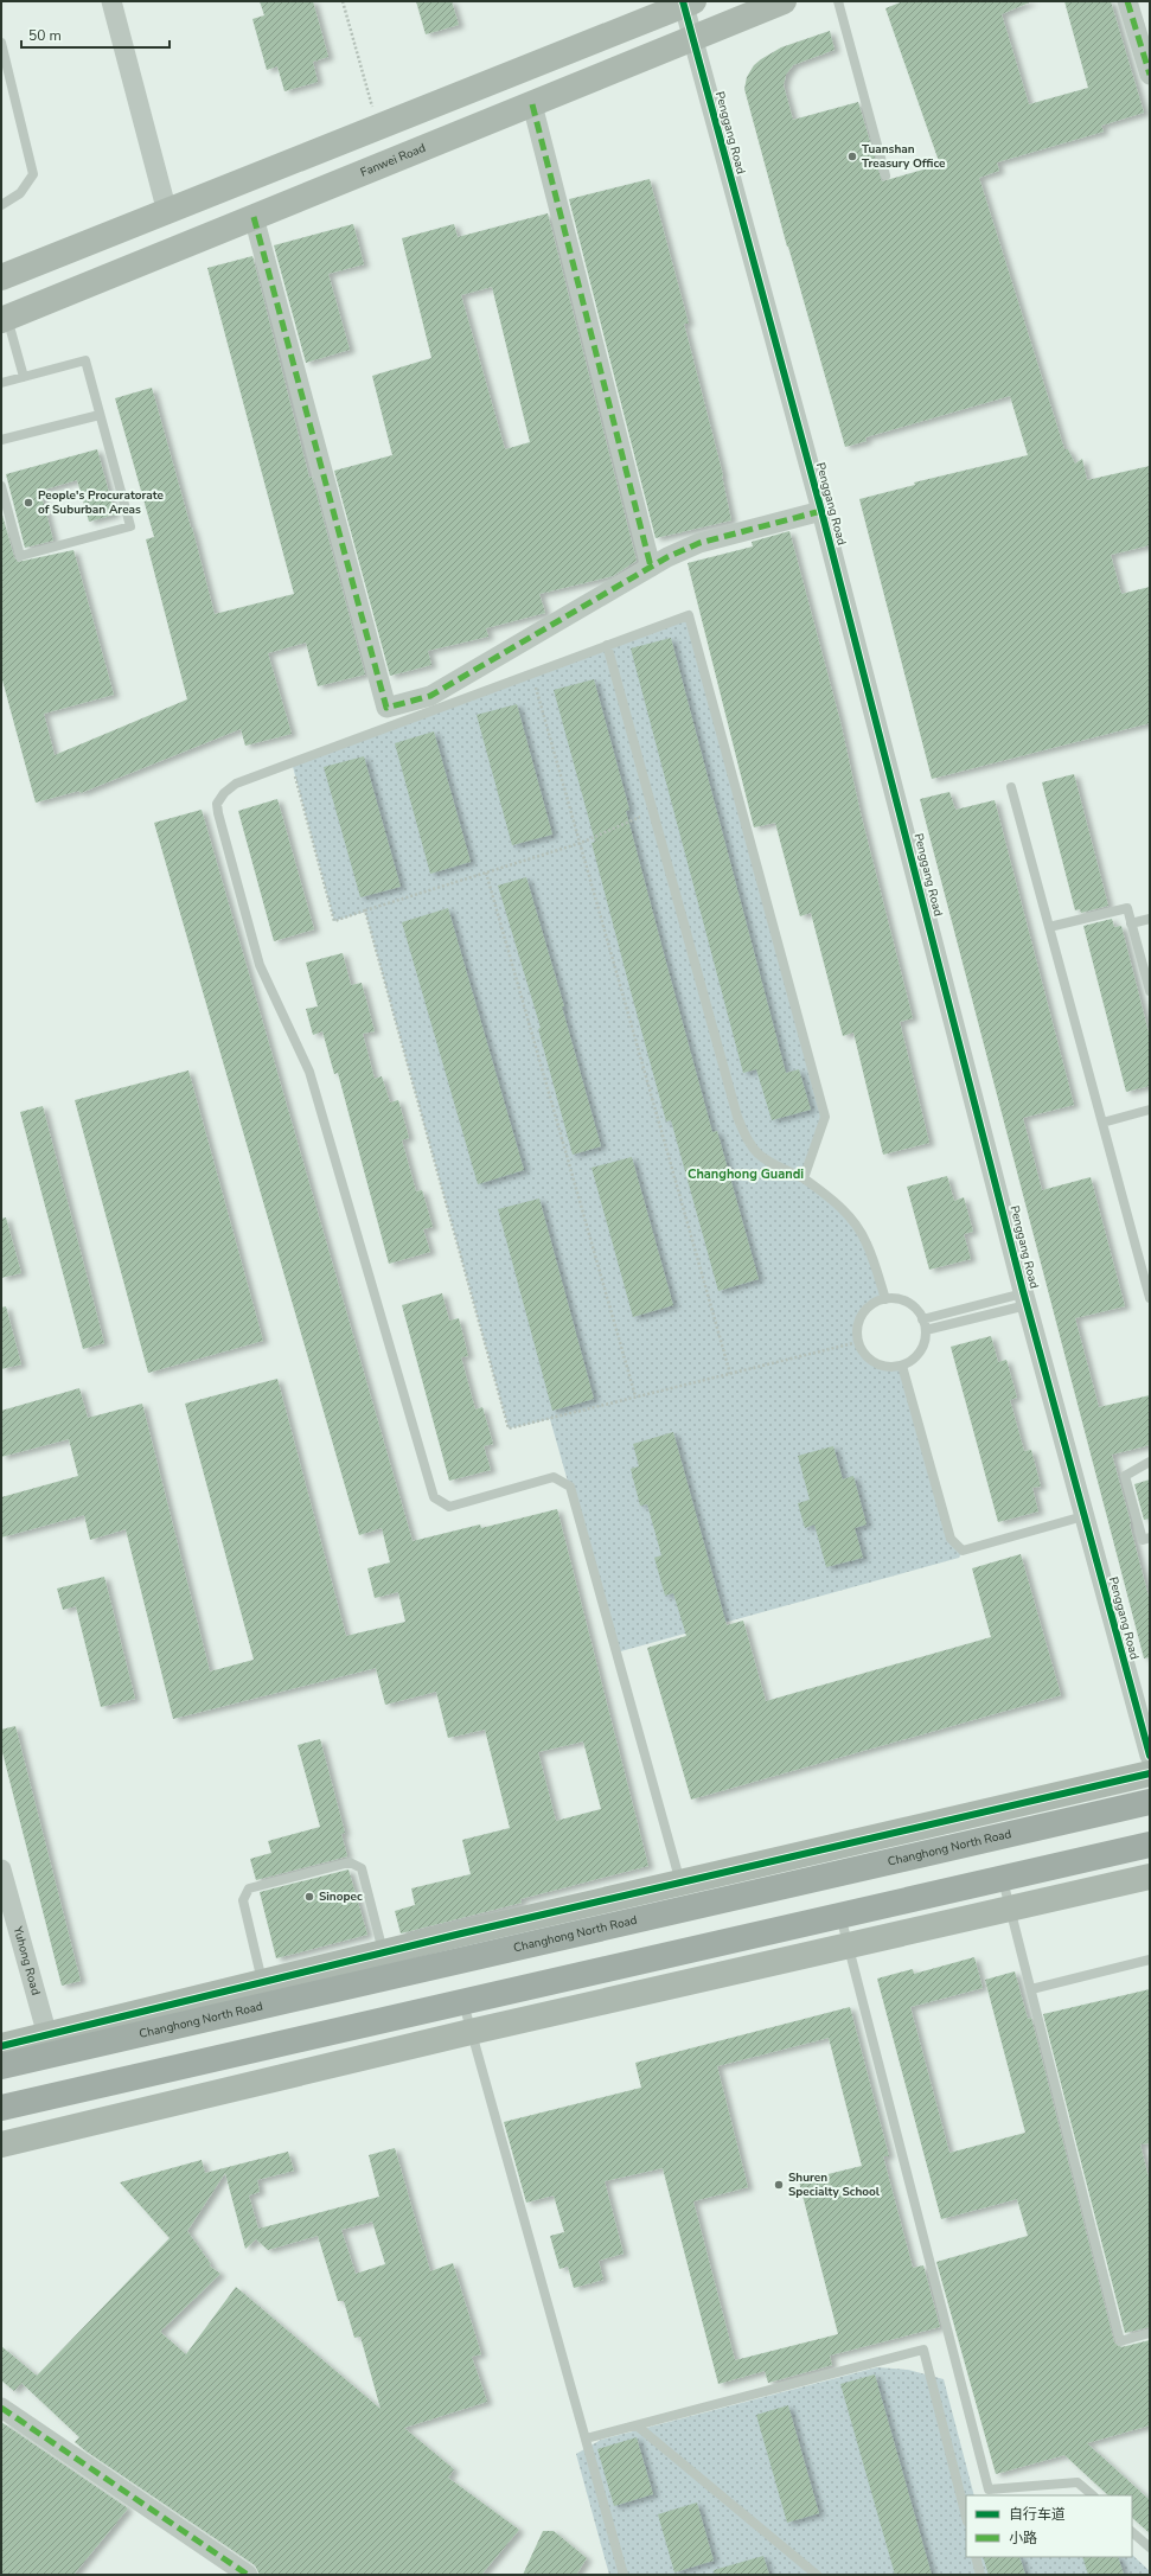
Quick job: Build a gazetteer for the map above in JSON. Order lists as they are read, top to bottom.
{
  "streets": {
    "highway": ["Changhong North Road"],
    "street": ["Penggang Road", "Fanwei Road", "Yuhong Road"]
  },
  "crossings": [
    ["Penggang Road", "Fanwei Road"],
    ["Changhong North Road", "Yuhong Road"]
  ],
  "districts": ["Changhong Guandi"],
  "places": [
    "Tuanshan Treasury Office",
    "People's Procuratorate of Suburban Areas",
    "Sinopec",
    "Shuren Specialty School"
  ],
  "legend": ["自行车道", "小路"],
  "scale_bar": "50 m"
}
